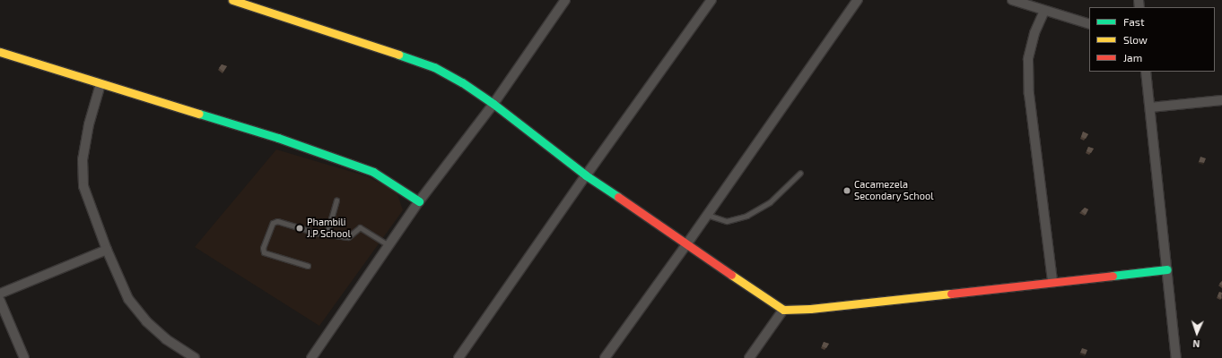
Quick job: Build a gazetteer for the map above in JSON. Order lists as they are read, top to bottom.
{
  "places": ["Cacamezela Secondary School", "Phambili J.P School"],
  "legend": ["Fast", "Slow", "Jam"],
  "north": "bottom"
}
